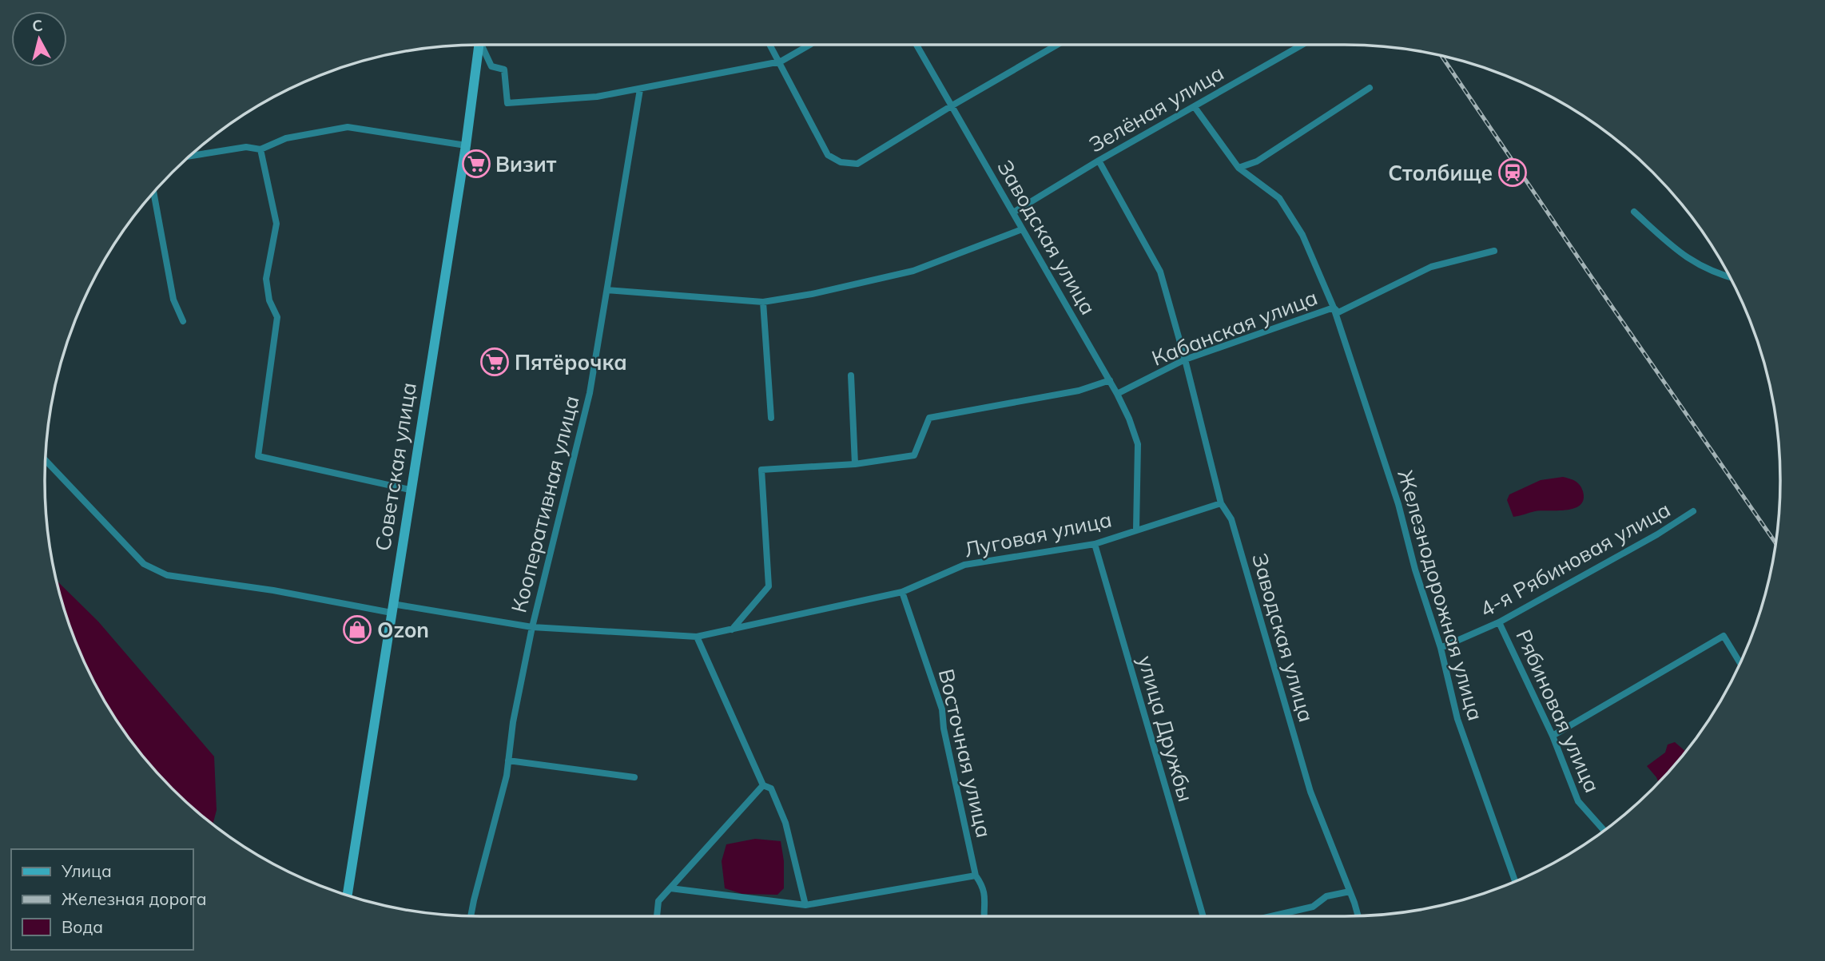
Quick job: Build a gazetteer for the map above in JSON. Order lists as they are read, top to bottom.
{
  "streets": {
    "street": [
      "Зелёная улица",
      "Заводская улица",
      "Кабанская улица",
      "Советская улица",
      "Кооперативная улица",
      "Луговая улица",
      "4-я Рябиновая улица",
      "Железнодорожная улица",
      "Рябиновая улица",
      "улица Дружбы",
      "Восточная улица"
    ]
  },
  "crossings": [
    ["Зелёная улица", "Заводская улица"],
    ["Зелёная улица", "Кабанская улица"],
    ["Заводская улица", "Кабанская улица"],
    ["Заводская улица", "Луговая улица"],
    ["Кабанская улица", "Железнодорожная улица"],
    ["Советская улица", "Луговая улица"],
    ["Кооперативная улица", "Луговая улица"],
    ["Луговая улица", "улица Дружбы"],
    ["Луговая улица", "Восточная улица"],
    ["4-я Рябиновая улица", "Железнодорожная улица"],
    ["4-я Рябиновая улица", "Рябиновая улица"]
  ],
  "places": {
    "supermarket": ["Визит", "Пятёрочка"],
    "station": ["Столбище"],
    "shop": ["Ozon"]
  },
  "legend": ["Улица", "Железная дорога", "Вода"],
  "north": "top"
}
